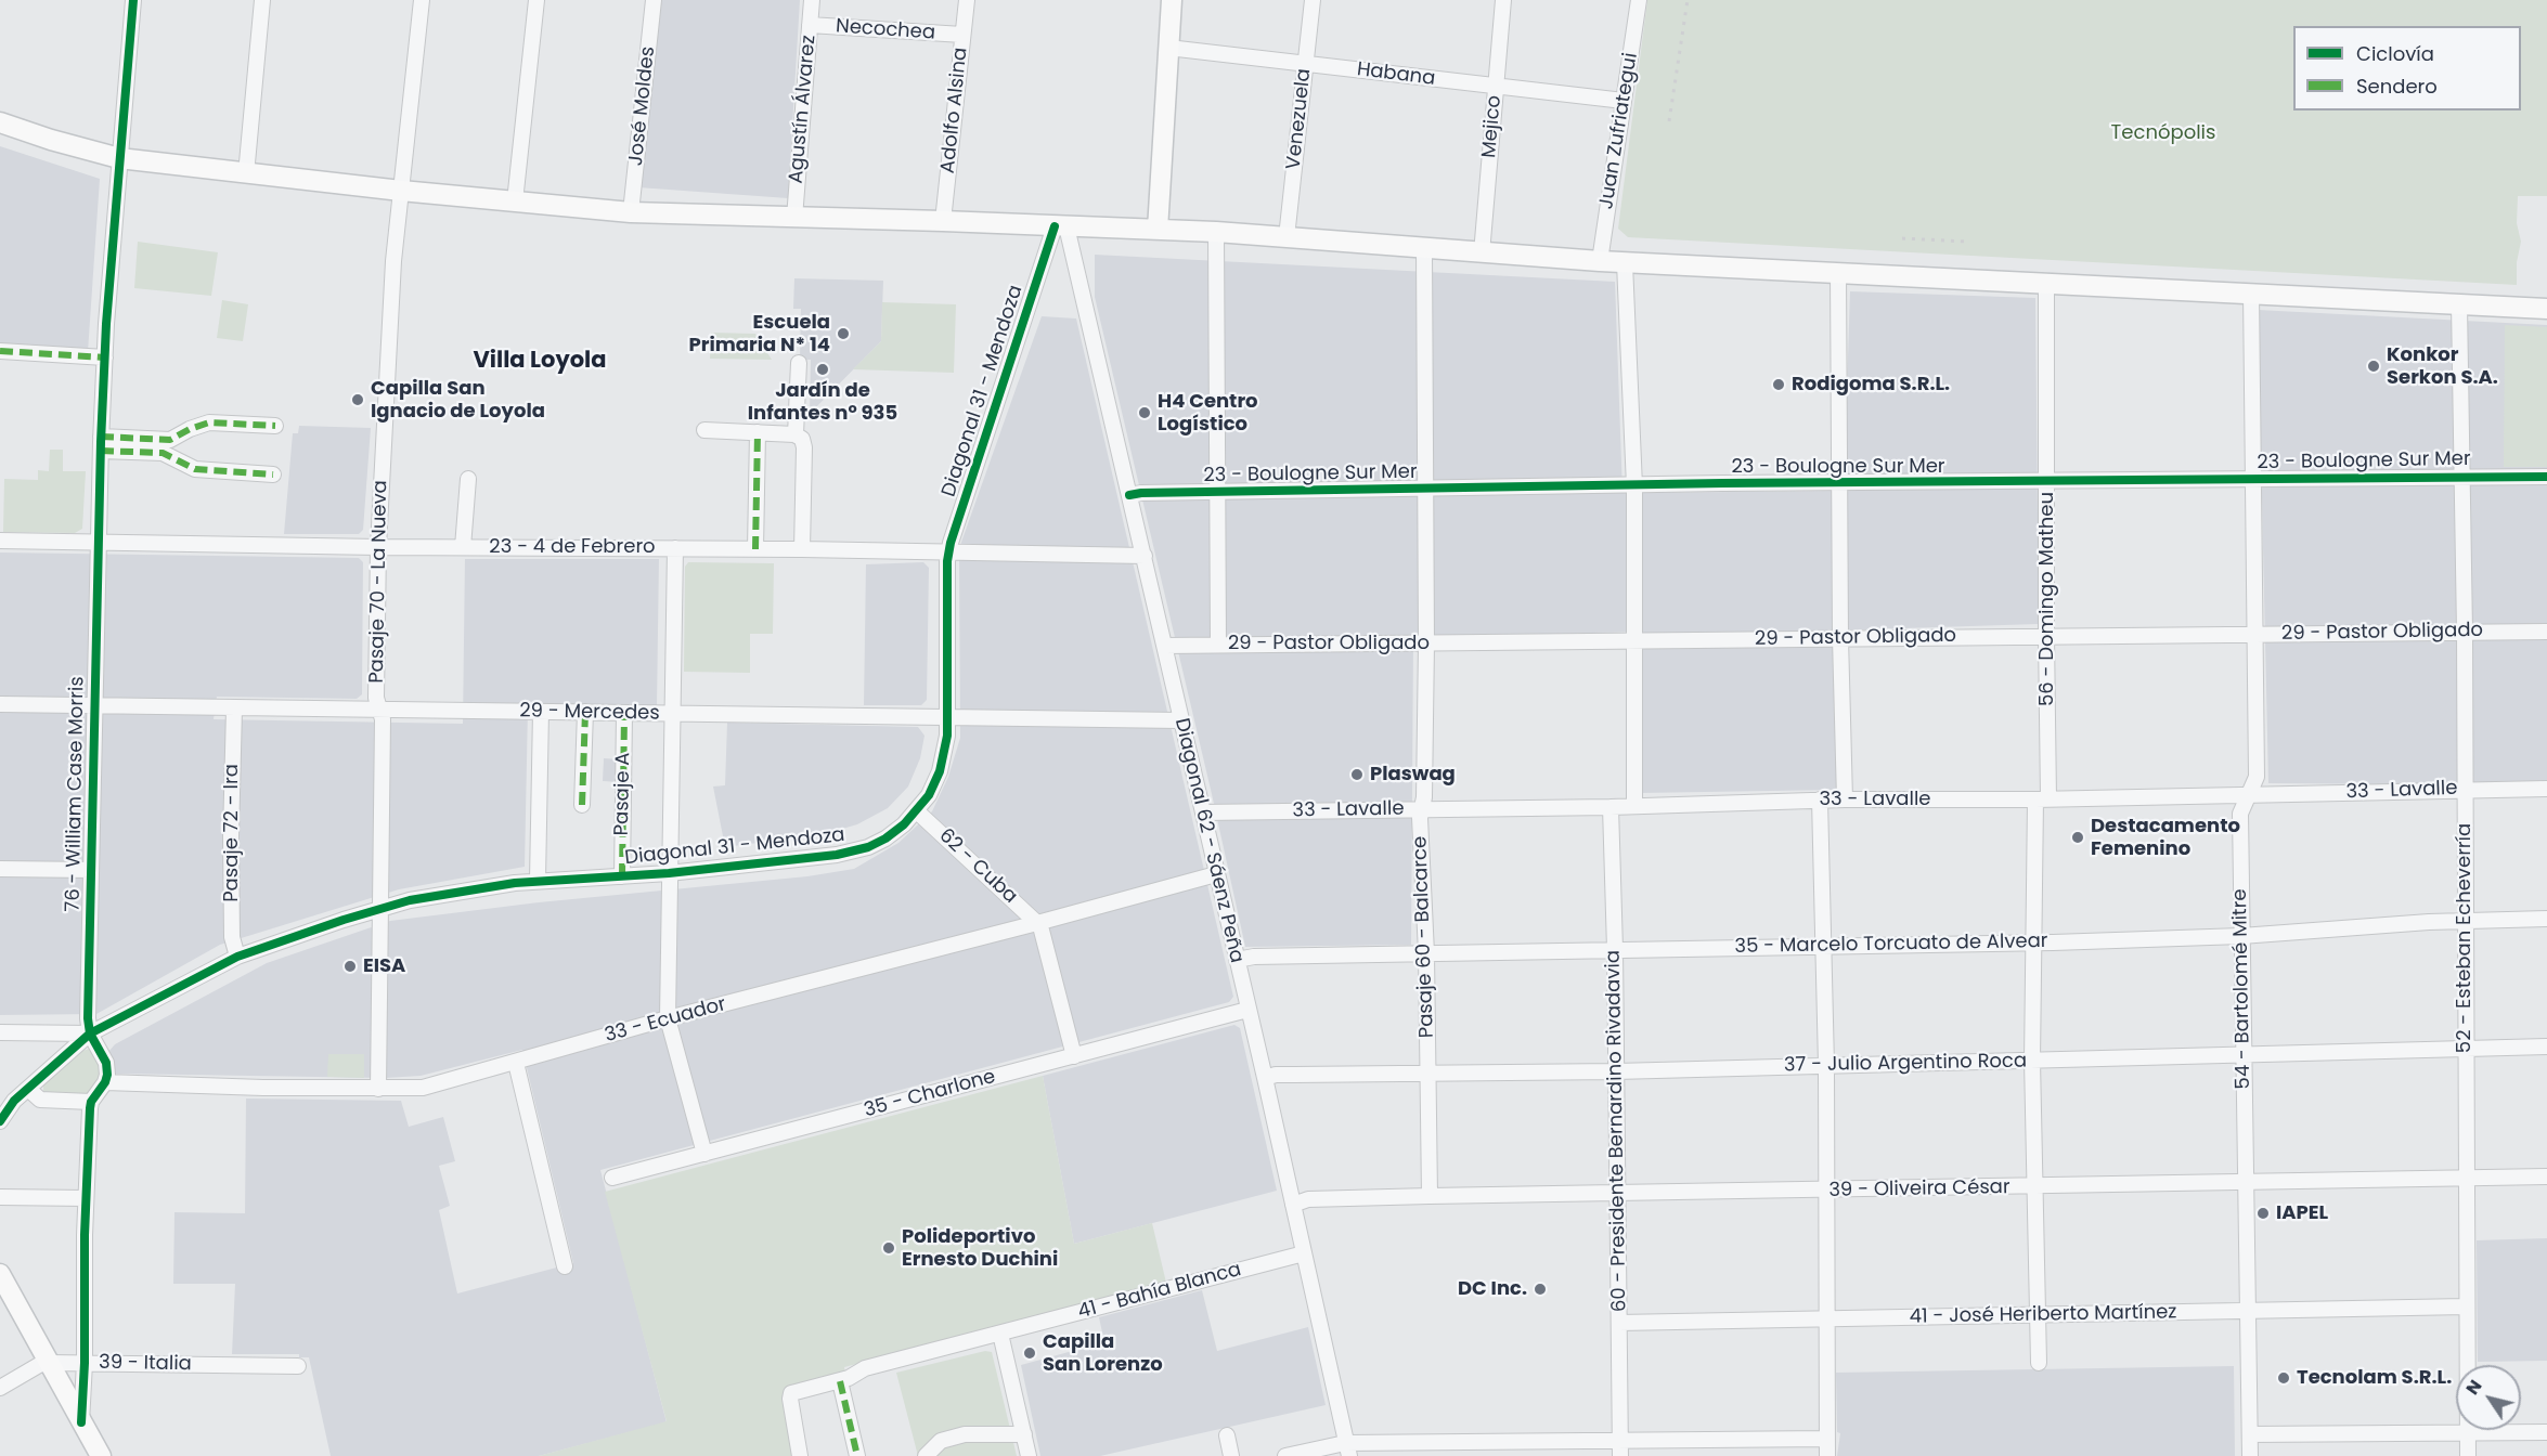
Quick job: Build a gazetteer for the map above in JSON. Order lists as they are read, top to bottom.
{
  "streets": {
    "street": [
      "Necochea",
      "Habana",
      "José Moldes",
      "Agustín Álvarez",
      "Adolfo Alsina",
      "Venezuela",
      "Mejico",
      "Juan Zufriategui",
      "Diagonal 31 - Mendoza",
      "23 - Boulogne Sur Mer",
      "23 - 4 de Febrero",
      "Pasaje 70 - La Nueva",
      "56 - Domingo Matheu",
      "29 - Pastor Obligado",
      "29 - Mercedes",
      "33 - Lavalle",
      "76 - William Case Morris",
      "Pasaje A",
      "Pasaje 72 - Ira",
      "Diagonal 62 - Sáenz Peña",
      "62 - Cuba",
      "Pasaje 60 - Balcarce",
      "52 - Esteban Echeverría",
      "35 - Marcelo Torcuato de Alvear",
      "54 - Bartolomé Mitre",
      "33 - Ecuador",
      "37 - Julio Argentino Roca",
      "35 - Charlone",
      "60 - Presidente Bernardino Rivadavia",
      "39 - Oliveira César",
      "41 - Bahía Blanca",
      "41 - José Heriberto Martínez",
      "39 - Italia"
    ]
  },
  "crossings": [
    ["Necochea", "Agustín Álvarez"],
    ["Necochea", "Adolfo Alsina"],
    ["Habana", "Venezuela"],
    ["Habana", "Mejico"],
    ["Habana", "Juan Zufriategui"],
    ["Diagonal 31 - Mendoza", "23 - 4 de Febrero"],
    ["Diagonal 31 - Mendoza", "Pasaje 70 - La Nueva"],
    ["Diagonal 31 - Mendoza", "29 - Mercedes"],
    ["Diagonal 31 - Mendoza", "76 - William Case Morris"],
    ["Diagonal 31 - Mendoza", "Pasaje A"],
    ["Diagonal 31 - Mendoza", "Pasaje 72 - Ira"],
    ["Diagonal 31 - Mendoza", "Diagonal 62 - Sáenz Peña"],
    ["Diagonal 31 - Mendoza", "62 - Cuba"],
    ["23 - Boulogne Sur Mer", "56 - Domingo Matheu"],
    ["23 - Boulogne Sur Mer", "Diagonal 62 - Sáenz Peña"],
    ["23 - Boulogne Sur Mer", "Pasaje 60 - Balcarce"],
    ["23 - Boulogne Sur Mer", "52 - Esteban Echeverría"],
    ["23 - Boulogne Sur Mer", "54 - Bartolomé Mitre"],
    ["23 - 4 de Febrero", "Pasaje 70 - La Nueva"],
    ["23 - 4 de Febrero", "76 - William Case Morris"],
    ["23 - 4 de Febrero", "Diagonal 62 - Sáenz Peña"],
    ["Pasaje 70 - La Nueva", "29 - Mercedes"],
    ["Pasaje 70 - La Nueva", "33 - Ecuador"],
    ["56 - Domingo Matheu", "29 - Pastor Obligado"],
    ["56 - Domingo Matheu", "33 - Lavalle"],
    ["56 - Domingo Matheu", "35 - Marcelo Torcuato de Alvear"],
    ["56 - Domingo Matheu", "37 - Julio Argentino Roca"],
    ["56 - Domingo Matheu", "39 - Oliveira César"],
    ["56 - Domingo Matheu", "41 - José Heriberto Martínez"],
    ["29 - Pastor Obligado", "Diagonal 62 - Sáenz Peña"],
    ["29 - Pastor Obligado", "Pasaje 60 - Balcarce"],
    ["29 - Pastor Obligado", "52 - Esteban Echeverría"],
    ["29 - Pastor Obligado", "54 - Bartolomé Mitre"],
    ["29 - Mercedes", "76 - William Case Morris"],
    ["29 - Mercedes", "Pasaje A"],
    ["29 - Mercedes", "Pasaje 72 - Ira"],
    ["29 - Mercedes", "Diagonal 62 - Sáenz Peña"],
    ["33 - Lavalle", "Diagonal 62 - Sáenz Peña"],
    ["33 - Lavalle", "Pasaje 60 - Balcarce"],
    ["33 - Lavalle", "52 - Esteban Echeverría"],
    ["33 - Lavalle", "54 - Bartolomé Mitre"],
    ["33 - Lavalle", "60 - Presidente Bernardino Rivadavia"],
    ["76 - William Case Morris", "33 - Ecuador"],
    ["Diagonal 62 - Sáenz Peña", "35 - Marcelo Torcuato de Alvear"],
    ["Diagonal 62 - Sáenz Peña", "33 - Ecuador"],
    ["Diagonal 62 - Sáenz Peña", "37 - Julio Argentino Roca"],
    ["Diagonal 62 - Sáenz Peña", "35 - Charlone"],
    ["Diagonal 62 - Sáenz Peña", "39 - Oliveira César"],
    ["Diagonal 62 - Sáenz Peña", "41 - Bahía Blanca"],
    ["62 - Cuba", "33 - Ecuador"],
    ["Pasaje 60 - Balcarce", "35 - Marcelo Torcuato de Alvear"],
    ["Pasaje 60 - Balcarce", "37 - Julio Argentino Roca"],
    ["Pasaje 60 - Balcarce", "39 - Oliveira César"],
    ["52 - Esteban Echeverría", "35 - Marcelo Torcuato de Alvear"],
    ["52 - Esteban Echeverría", "37 - Julio Argentino Roca"],
    ["52 - Esteban Echeverría", "39 - Oliveira César"],
    ["52 - Esteban Echeverría", "41 - José Heriberto Martínez"],
    ["35 - Marcelo Torcuato de Alvear", "54 - Bartolomé Mitre"],
    ["35 - Marcelo Torcuato de Alvear", "60 - Presidente Bernardino Rivadavia"],
    ["54 - Bartolomé Mitre", "37 - Julio Argentino Roca"],
    ["54 - Bartolomé Mitre", "39 - Oliveira César"],
    ["54 - Bartolomé Mitre", "41 - José Heriberto Martínez"],
    ["37 - Julio Argentino Roca", "60 - Presidente Bernardino Rivadavia"],
    ["60 - Presidente Bernardino Rivadavia", "39 - Oliveira César"],
    ["60 - Presidente Bernardino Rivadavia", "41 - José Heriberto Martínez"]
  ],
  "districts": ["Villa Loyola"],
  "parks": ["Tecnópolis"],
  "places": [
    "Escuela Primaria N* 14",
    "Konkor Serkon S.A.",
    "Jardín de Infantes nº 935",
    "Rodigoma S.R.L.",
    "Capilla San Ignacio de Loyola",
    "H4 Centro Logístico",
    "Plaswag",
    "Destacamento Femenino",
    "EISA",
    "IAPEL",
    "Polideportivo Ernesto Duchini",
    "DC Inc.",
    "Capilla San Lorenzo",
    "Tecnolam S.R.L."
  ],
  "legend": ["Ciclovía", "Sendero"],
  "north": "top left"
}
